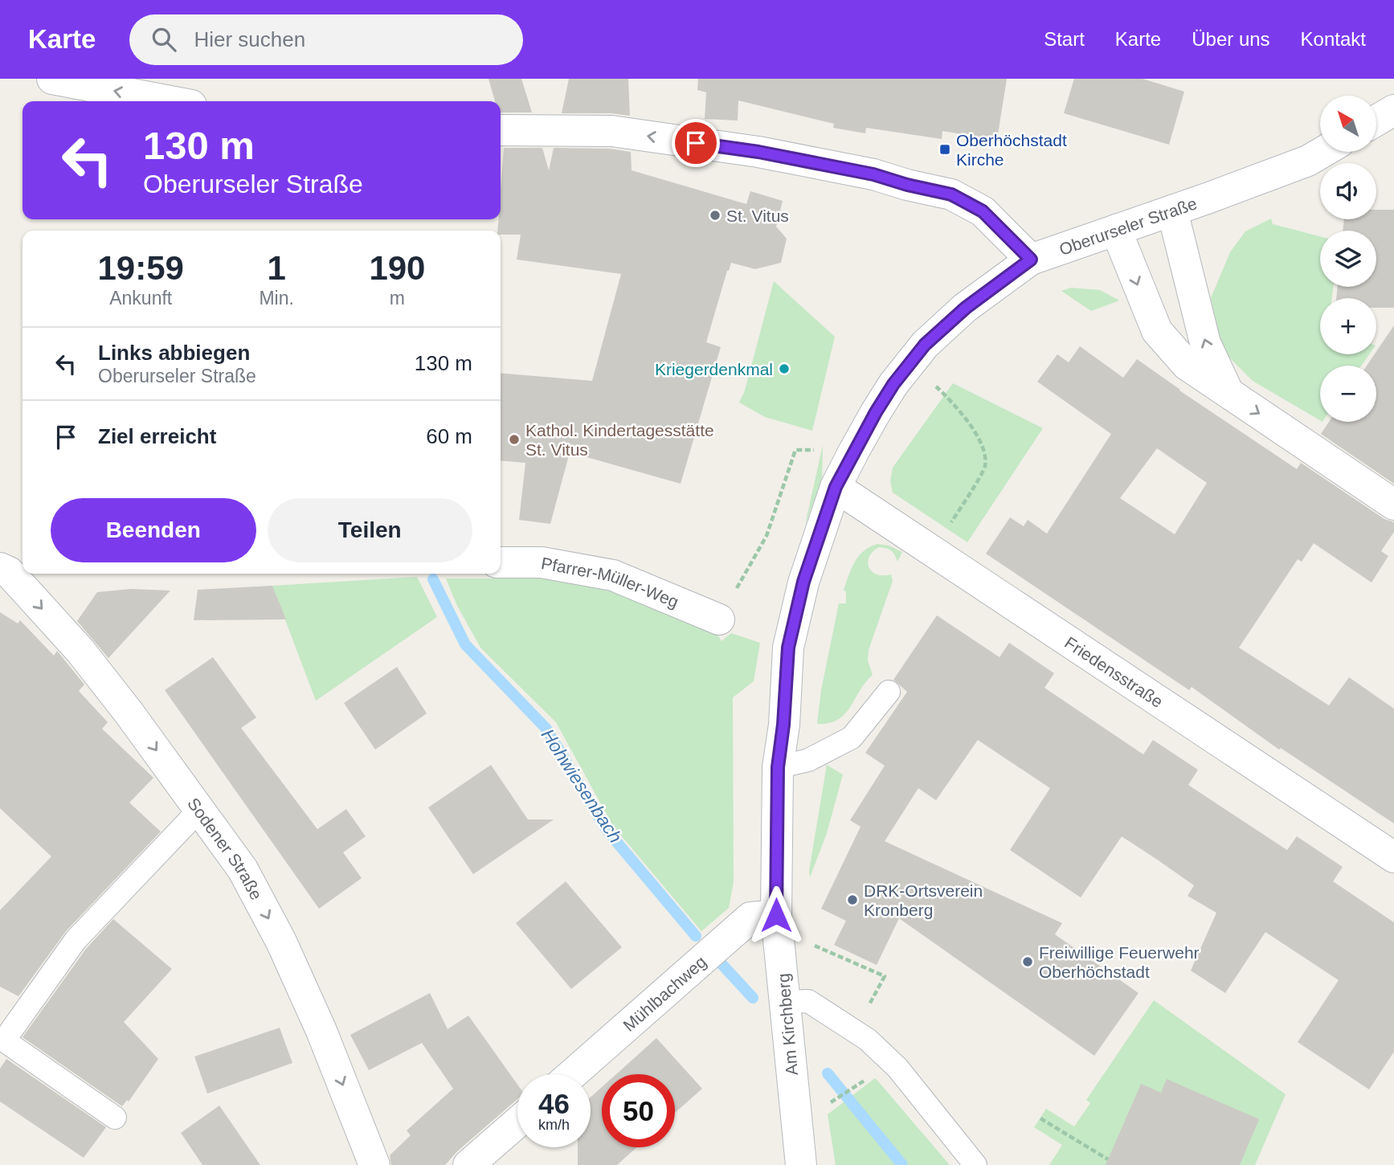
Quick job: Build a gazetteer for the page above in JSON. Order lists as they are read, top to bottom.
{
  "streets": {
    "street": [
      "Oberurseler Straße",
      "Pfarrer-Müller-Weg",
      "Friedensstraße",
      "Sodener Straße",
      "Mühlbachweg",
      "Am Kirchberg"
    ]
  },
  "crossings": [
    ["Oberurseler Straße", "Am Kirchberg"],
    ["Friedensstraße", "Am Kirchberg"],
    ["Mühlbachweg", "Am Kirchberg"]
  ],
  "one_way": ["Sodener Straße"],
  "water": ["Hohwiesenbach"],
  "places": {
    "transit": ["Oberhöchstadt Kirche"],
    "other": [
      "St. Vitus",
      "Kriegerdenkmal",
      "Kathol. Kindertagesstätte St. Vitus",
      "DRK-Ortsverein Kronberg",
      "Freiwillige Feuerwehr Oberhöchstadt"
    ]
  },
  "north": "top left",
  "page": {
    "header": "Karte",
    "search": "Hier suchen",
    "nav": [
      "Start",
      "Karte",
      "Über uns",
      "Kontakt"
    ],
    "map_buttons": ["+", "−"],
    "turn": ["130 m", "Oberurseler Straße"],
    "eta": [
      "19:59",
      "Ankunft",
      "1",
      "Min.",
      "190",
      "m"
    ],
    "list": [
      {
        "name": "Links abbiegen",
        "note": "Oberurseler Straße",
        "value": "130 m"
      },
      {
        "name": "Ziel erreicht",
        "value": "60 m"
      }
    ],
    "buttons": ["Beenden", "Teilen"],
    "speed": "46 km/h",
    "limit": "50"
  }
}
